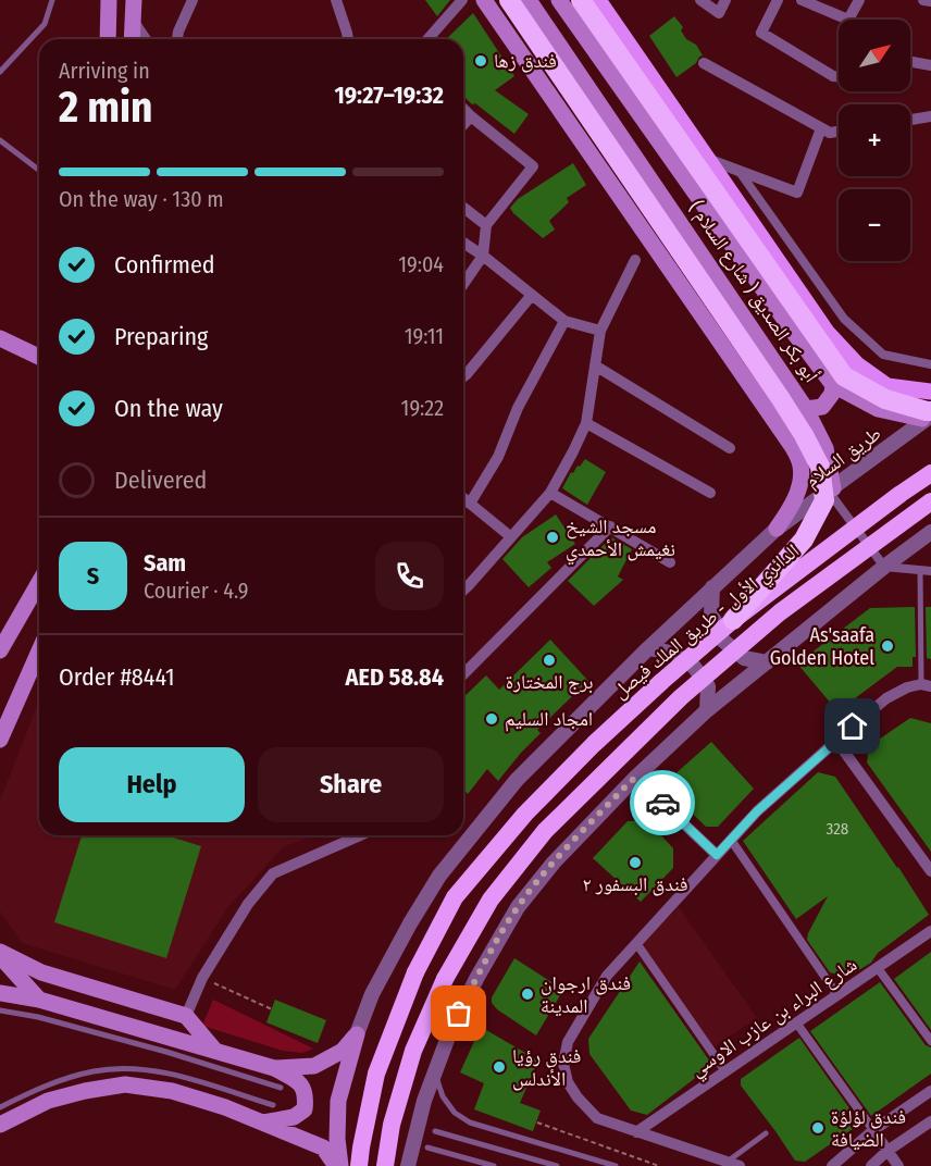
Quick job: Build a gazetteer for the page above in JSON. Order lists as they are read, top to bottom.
{
  "streets": {
    "highway": ["( شارع السلام ) أبو بكر الصديق", "الدائري الأول - طريق الملك فيصل"],
    "street": ["طريق السلام", "شارع البراء بن عازب الاوسي"]
  },
  "crossings": [
    ["( شارع السلام ) أبو بكر الصديق", "طريق السلام"],
    ["( شارع السلام ) أبو بكر الصديق", "الدائري الأول - طريق الملك فيصل"]
  ],
  "places": [
    "فندق زها",
    "مسجد الشيخ نغيمش الأحمدي",
    "As'saafa Golden Hotel",
    "برج المختارة",
    "امجاد السلیم",
    "فندق البسفور ٢",
    "فندق ارجوان المدينة",
    "فندق رؤيا الأندلس",
    "فندق لؤلؤة الضيافة"
  ],
  "house_numbers": ["328"],
  "north": "top right",
  "page": {
    "map_buttons": ["+", "−"],
    "heading": ["2 min", "Arriving in", "19:27–19:32"],
    "panel": [
      "Sam",
      "Courier · 4.9",
      "Order #8441",
      "AED 58.84"
    ],
    "bar": "On the way · 130 m",
    "list": [
      ["Confirmed", "19:04"],
      ["Preparing", "19:11"],
      ["On the way", "19:22"],
      "Delivered"
    ],
    "round": "S",
    "buttons": ["Help", "Share"]
  }
}
